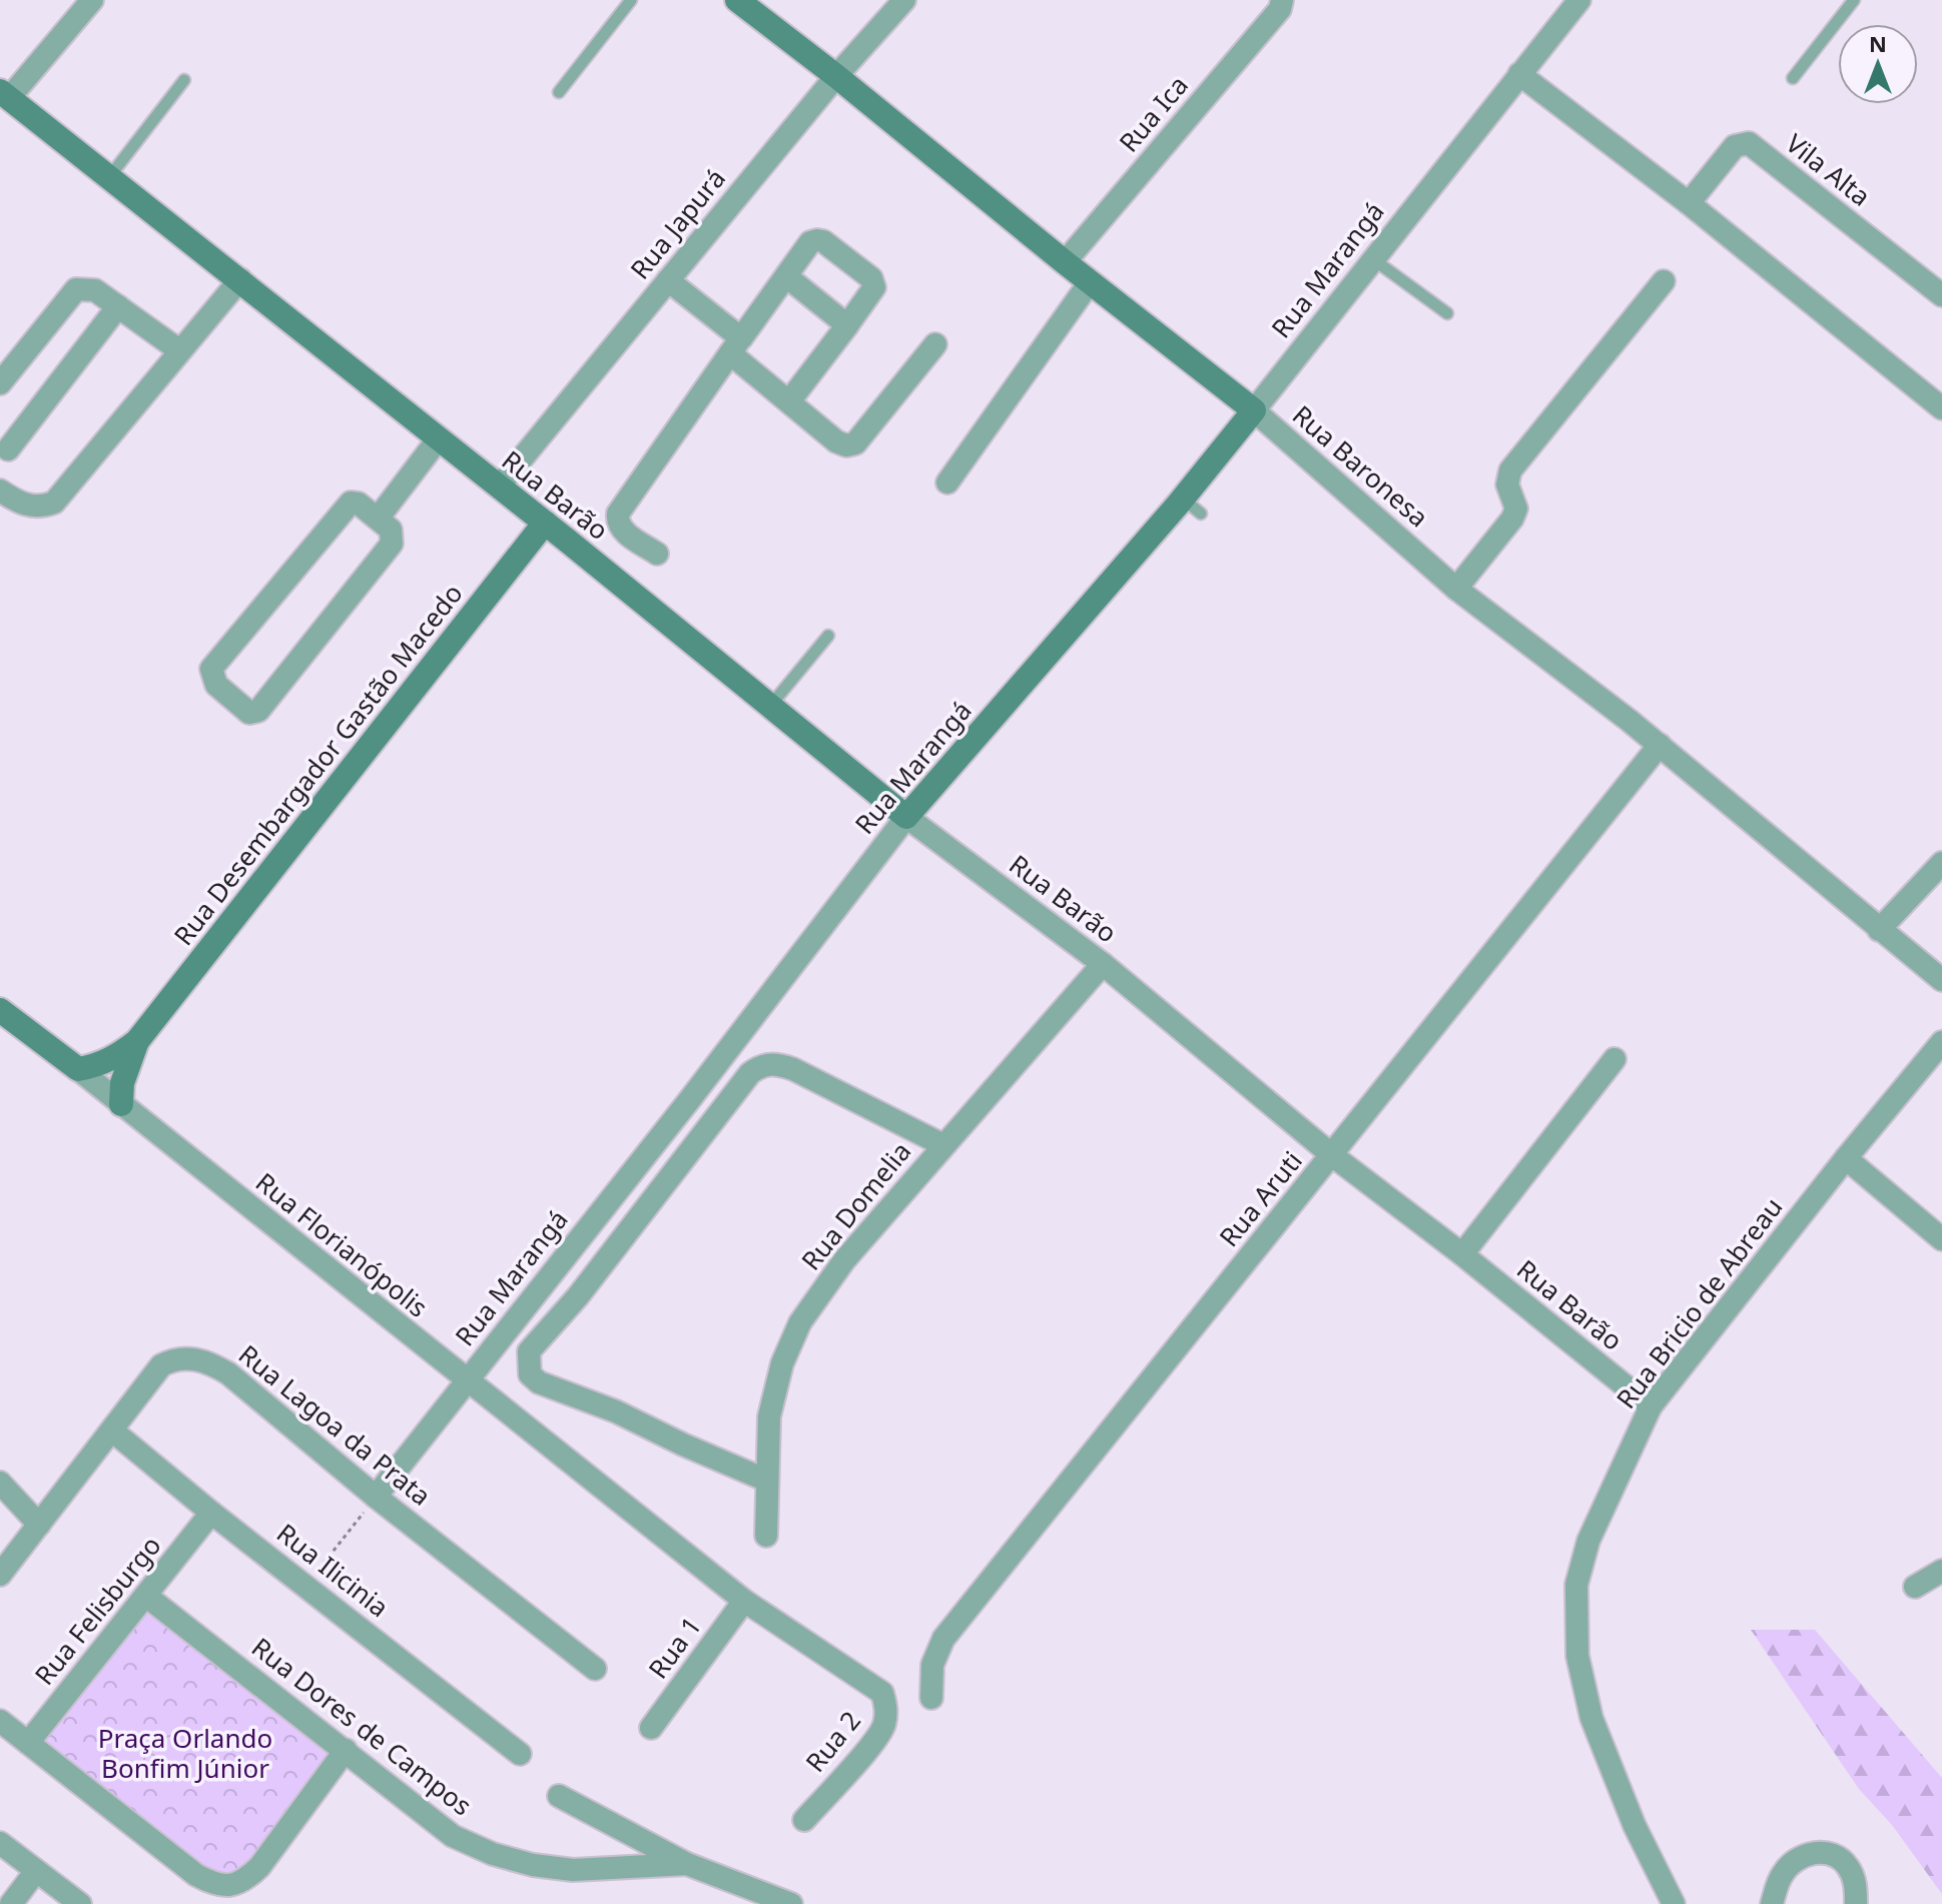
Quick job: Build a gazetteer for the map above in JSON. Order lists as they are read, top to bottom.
{
  "streets": {
    "street": [
      "Rua Ica",
      "Vila Alta",
      "Rua Japurá",
      "Rua Marangá",
      "Rua Baronesa",
      "Rua Barão",
      "Rua Desembargador Gastão Macedo",
      "Rua Aruti",
      "Rua Domelia",
      "Rua Florianópolis",
      "Rua Bricio de Abreau",
      "Rua Lagoa da Prata",
      "Rua Ilicinia",
      "Rua Felisburgo",
      "Rua 1",
      "Rua Dores de Campos",
      "Rua 2"
    ]
  },
  "crossings": [
    ["Rua Ica", "Rua Baronesa"],
    ["Rua Japurá", "Rua Baronesa"],
    ["Rua Japurá", "Rua Barão"],
    ["Rua Marangá", "Rua Baronesa"],
    ["Rua Marangá", "Rua Barão"],
    ["Rua Marangá", "Rua Florianópolis"],
    ["Rua Marangá", "Rua Lagoa da Prata"],
    ["Rua Baronesa", "Rua Aruti"],
    ["Rua Barão", "Rua Desembargador Gastão Macedo"],
    ["Rua Barão", "Rua Aruti"],
    ["Rua Barão", "Rua Domelia"],
    ["Rua Barão", "Rua Bricio de Abreau"],
    ["Rua Desembargador Gastão Macedo", "Rua Florianópolis"],
    ["Rua Florianópolis", "Rua 1"],
    ["Rua Florianópolis", "Rua 2"],
    ["Rua Lagoa da Prata", "Rua Ilicinia"],
    ["Rua Ilicinia", "Rua Felisburgo"],
    ["Rua Felisburgo", "Rua Dores de Campos"]
  ],
  "parks": ["Praça Orlando Bonfim Júnior"],
  "north": "top"
}
